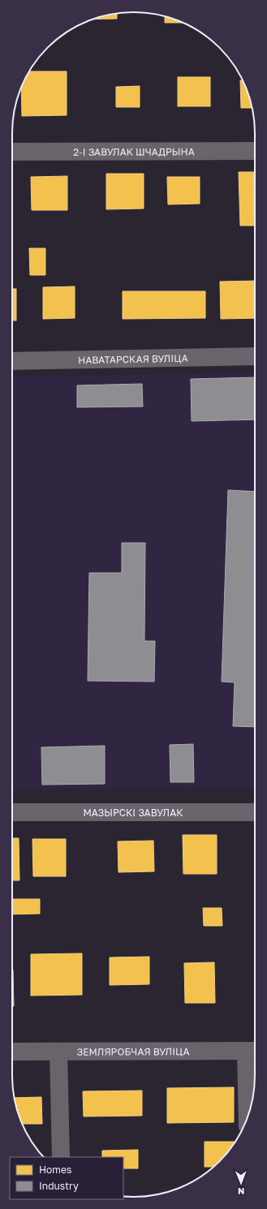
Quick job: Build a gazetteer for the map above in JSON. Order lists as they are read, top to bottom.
{
  "streets": {
    "street": [
      "2-І ЗАВУЛАК ШЧАДРЫНА",
      "НАВАТАРСКАЯ ВУЛІЦА",
      "МАЗЫРСКІ ЗАВУЛАК",
      "ЗЕМЛЯРОБЧАЯ ВУЛІЦА"
    ]
  },
  "legend": ["Homes", "Industry"],
  "north": "bottom"
}
